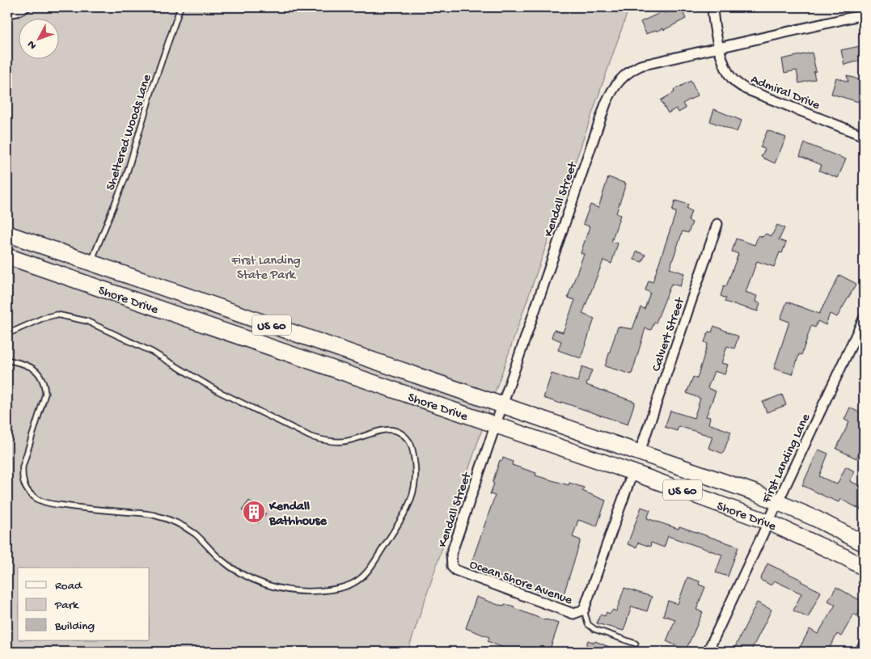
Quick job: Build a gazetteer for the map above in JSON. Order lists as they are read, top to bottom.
{
  "streets": {
    "highway": ["Shore Drive", "US 60"],
    "street": [
      "Admiral Drive",
      "Kendall Street",
      "Calvert Street",
      "First Landing Lane",
      "Ocean Shore Avenue"
    ],
    "lane": ["Sheltered Woods Lane"]
  },
  "crossings": [
    ["Admiral Drive", "Kendall Street"],
    ["Sheltered Woods Lane", "Shore Drive"],
    ["Kendall Street", "Shore Drive"],
    ["Kendall Street", "Ocean Shore Avenue"],
    ["Shore Drive", "Calvert Street"],
    ["Shore Drive", "First Landing Lane"]
  ],
  "parks": ["First Landing State Park"],
  "places": {
    "building": ["Kendall Bathhouse"]
  },
  "legend": ["Road", "Park", "Building"],
  "north": "bottom left"
}
